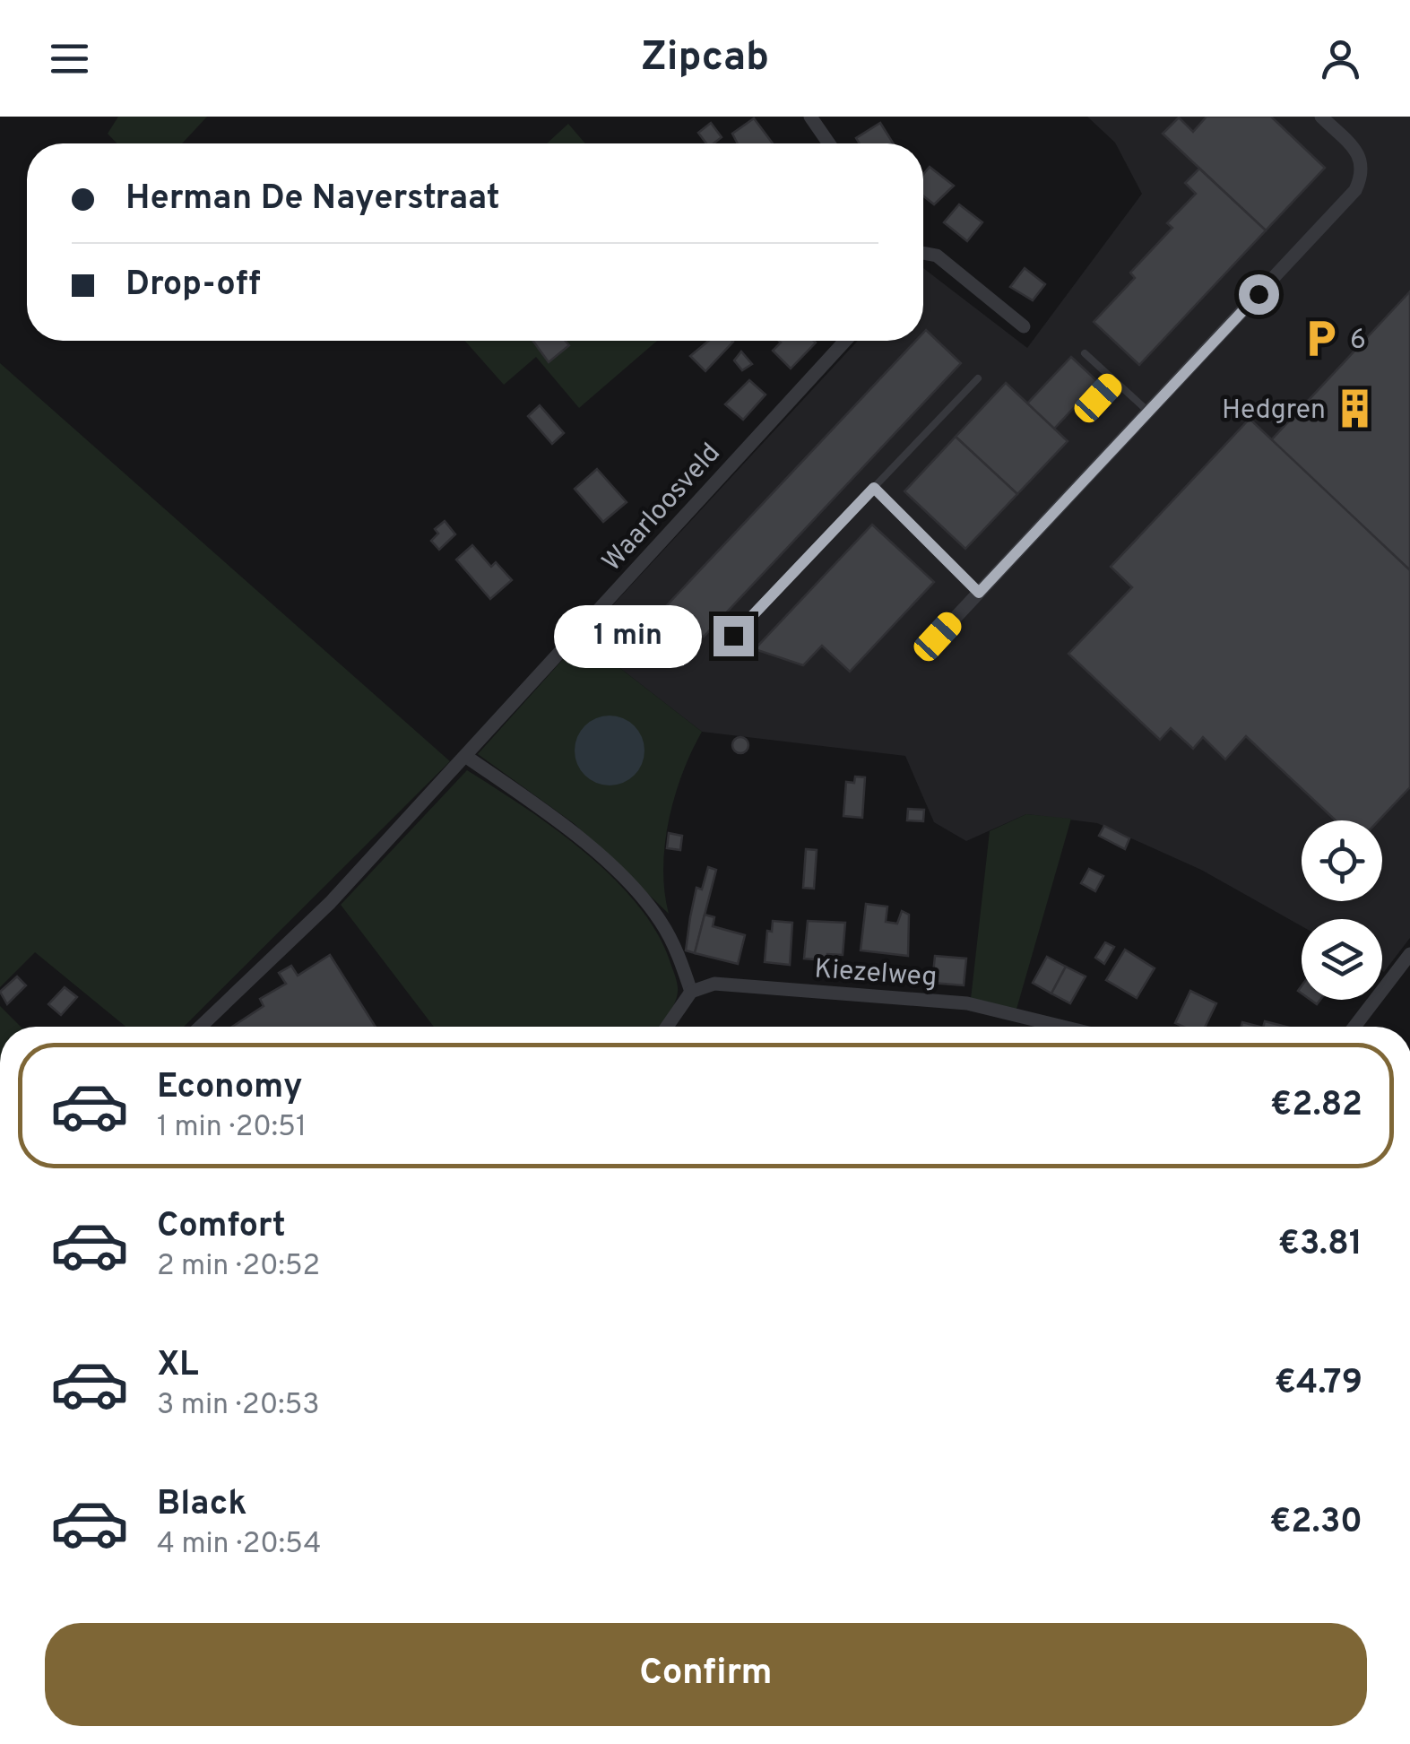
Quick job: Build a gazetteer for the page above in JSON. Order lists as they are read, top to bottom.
{
  "streets": {
    "street": ["Waarloosveld", "Kiezelweg"]
  },
  "places": {
    "parking": ["6"],
    "building": ["Hedgren"]
  },
  "page": {
    "header": "Zipcab",
    "banner": ["Herman De Nayerstraat", "Drop-off"],
    "bubble": "1 min",
    "list": [
      {
        "name": "Economy",
        "note": "1 min · 20:51",
        "value": "€2.82"
      },
      {
        "name": "Comfort",
        "note": "2 min · 20:52",
        "value": "€3.81"
      },
      {
        "name": "XL",
        "note": "3 min · 20:53",
        "value": "€4.79"
      },
      {
        "name": "Black",
        "note": "4 min · 20:54",
        "value": "€2.30"
      }
    ],
    "buttons": "Confirm"
  }
}
